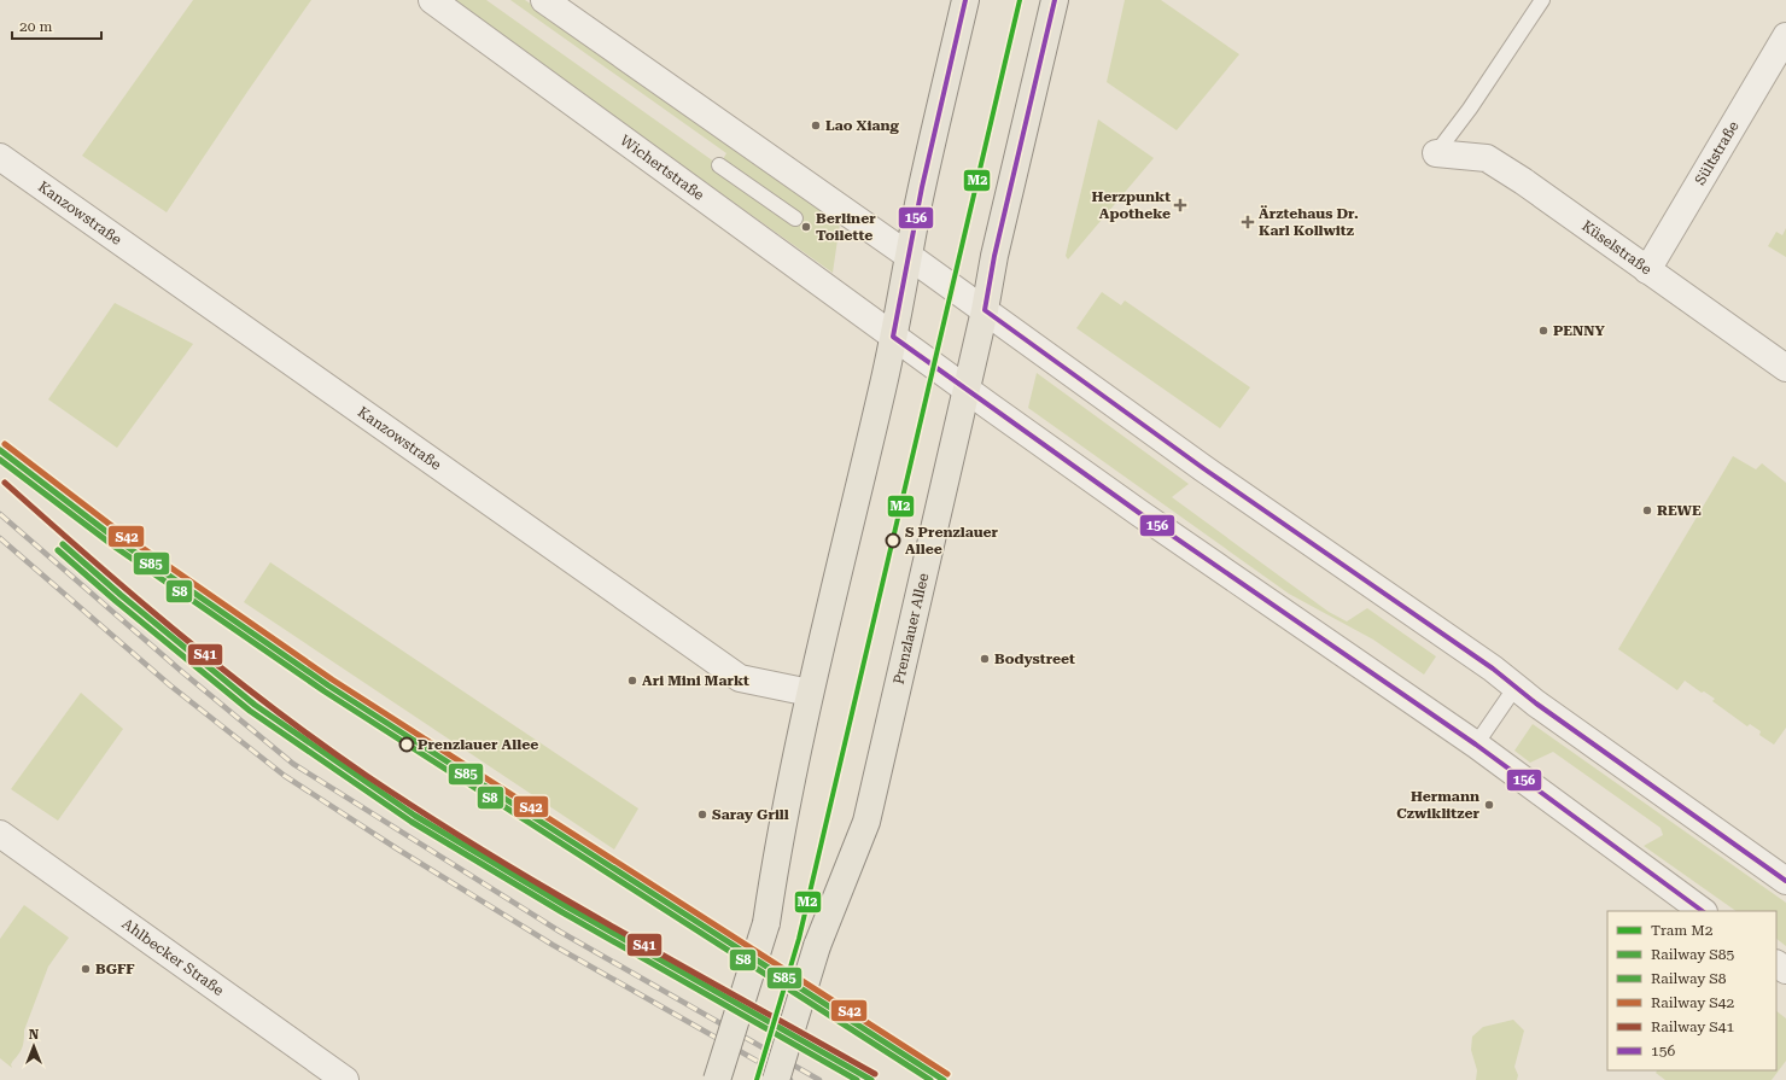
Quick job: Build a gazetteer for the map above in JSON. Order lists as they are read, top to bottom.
{
  "streets": {
    "main road": ["Prenzlauer Allee"],
    "street": [
      "Sültstraße",
      "Wichertstraße",
      "Kanzowstraße",
      "Küselstraße",
      "Ahlbecker Straße"
    ]
  },
  "crossings": [
    ["Sültstraße", "Küselstraße"],
    ["Wichertstraße", "Prenzlauer Allee"]
  ],
  "places": {
    "other": [
      "Lao Xiang",
      "Berliner Toilette",
      "PENNY",
      "REWE",
      "S Prenzlauer Allee",
      "Bodystreet",
      "Ari Mini Markt",
      "Prenzlauer Allee",
      "Hermann Czwiklitzer",
      "Saray Grill",
      "BGFF"
    ],
    "health": ["Herzpunkt Apotheke", "Ärztehaus Dr. Karl Kollwitz"]
  },
  "lines": [
    "tram line M2",
    "transit line 156",
    "rail line S42",
    "rail line S85",
    "rail line S8",
    "rail line S41"
  ],
  "legend": [
    "Tram M2",
    "Railway S85",
    "Railway S8",
    "Railway S42",
    "Railway S41",
    "156"
  ],
  "scale_bar": "20 m",
  "north": "top"
}
